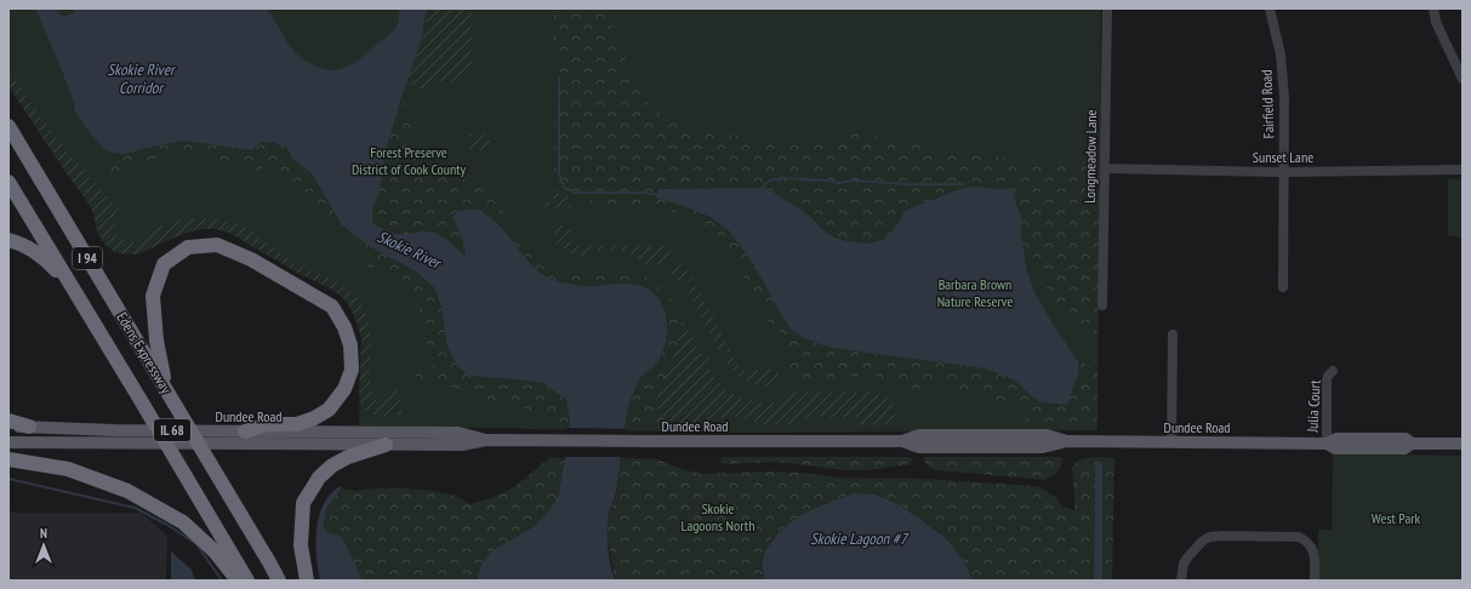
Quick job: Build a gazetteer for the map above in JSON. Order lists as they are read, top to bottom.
{
  "streets": {
    "highway": ["I 94", "Edens Expressway"],
    "main road": ["Dundee Road", "IL 68"],
    "street": [
      "Fairfield Road",
      "Longmeadow Lane",
      "Sunset Lane",
      "Julia Court"
    ]
  },
  "crossings": [
    ["Fairfield Road", "Sunset Lane"],
    ["Longmeadow Lane", "Sunset Lane"],
    ["Julia Court", "Dundee Road"]
  ],
  "water": ["Skokie River Corridor", "Skokie River", "Skokie Lagoon #7"],
  "parks": [
    "Forest Preserve District of Cook County",
    "Barbara Brown Nature Reserve",
    "Skokie Lagoons North",
    "West Park"
  ],
  "north": "top"
}
